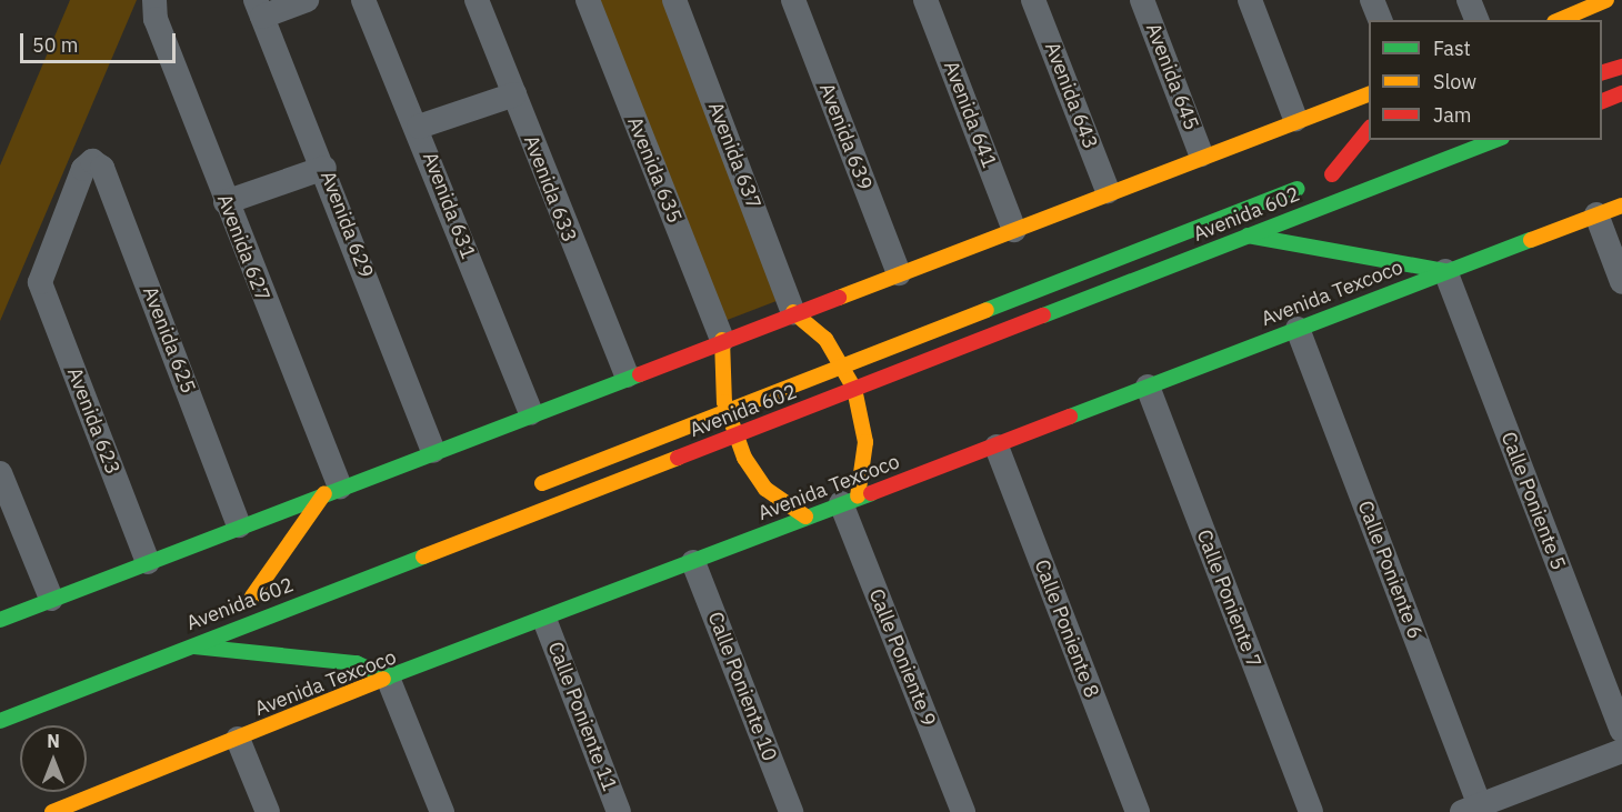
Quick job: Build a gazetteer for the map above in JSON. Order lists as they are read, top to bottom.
{
  "streets": {
    "main road": ["Avenida 602", "Avenida Texcoco"],
    "street": [
      "Avenida 645",
      "Avenida 643",
      "Avenida 641",
      "Avenida 639",
      "Avenida 637",
      "Avenida 635",
      "Avenida 633",
      "Avenida 631",
      "Avenida 629",
      "Avenida 627",
      "Avenida 625",
      "Avenida 623",
      "Calle Poniente 5",
      "Calle Poniente 6",
      "Calle Poniente 7",
      "Calle Poniente 8",
      "Calle Poniente 9",
      "Calle Poniente 10",
      "Calle Poniente 11"
    ]
  },
  "crossings": [
    ["Avenida 602", "Avenida 627"],
    ["Avenida Texcoco", "Calle Poniente 5"],
    ["Avenida Texcoco", "Calle Poniente 6"],
    ["Avenida Texcoco", "Calle Poniente 7"],
    ["Avenida Texcoco", "Calle Poniente 8"],
    ["Avenida Texcoco", "Calle Poniente 9"],
    ["Avenida Texcoco", "Calle Poniente 10"],
    ["Avenida Texcoco", "Calle Poniente 11"],
    ["Avenida 625", "Avenida 623"]
  ],
  "legend": ["Fast", "Slow", "Jam"],
  "scale_bar": "50 m",
  "north": "top"
}
